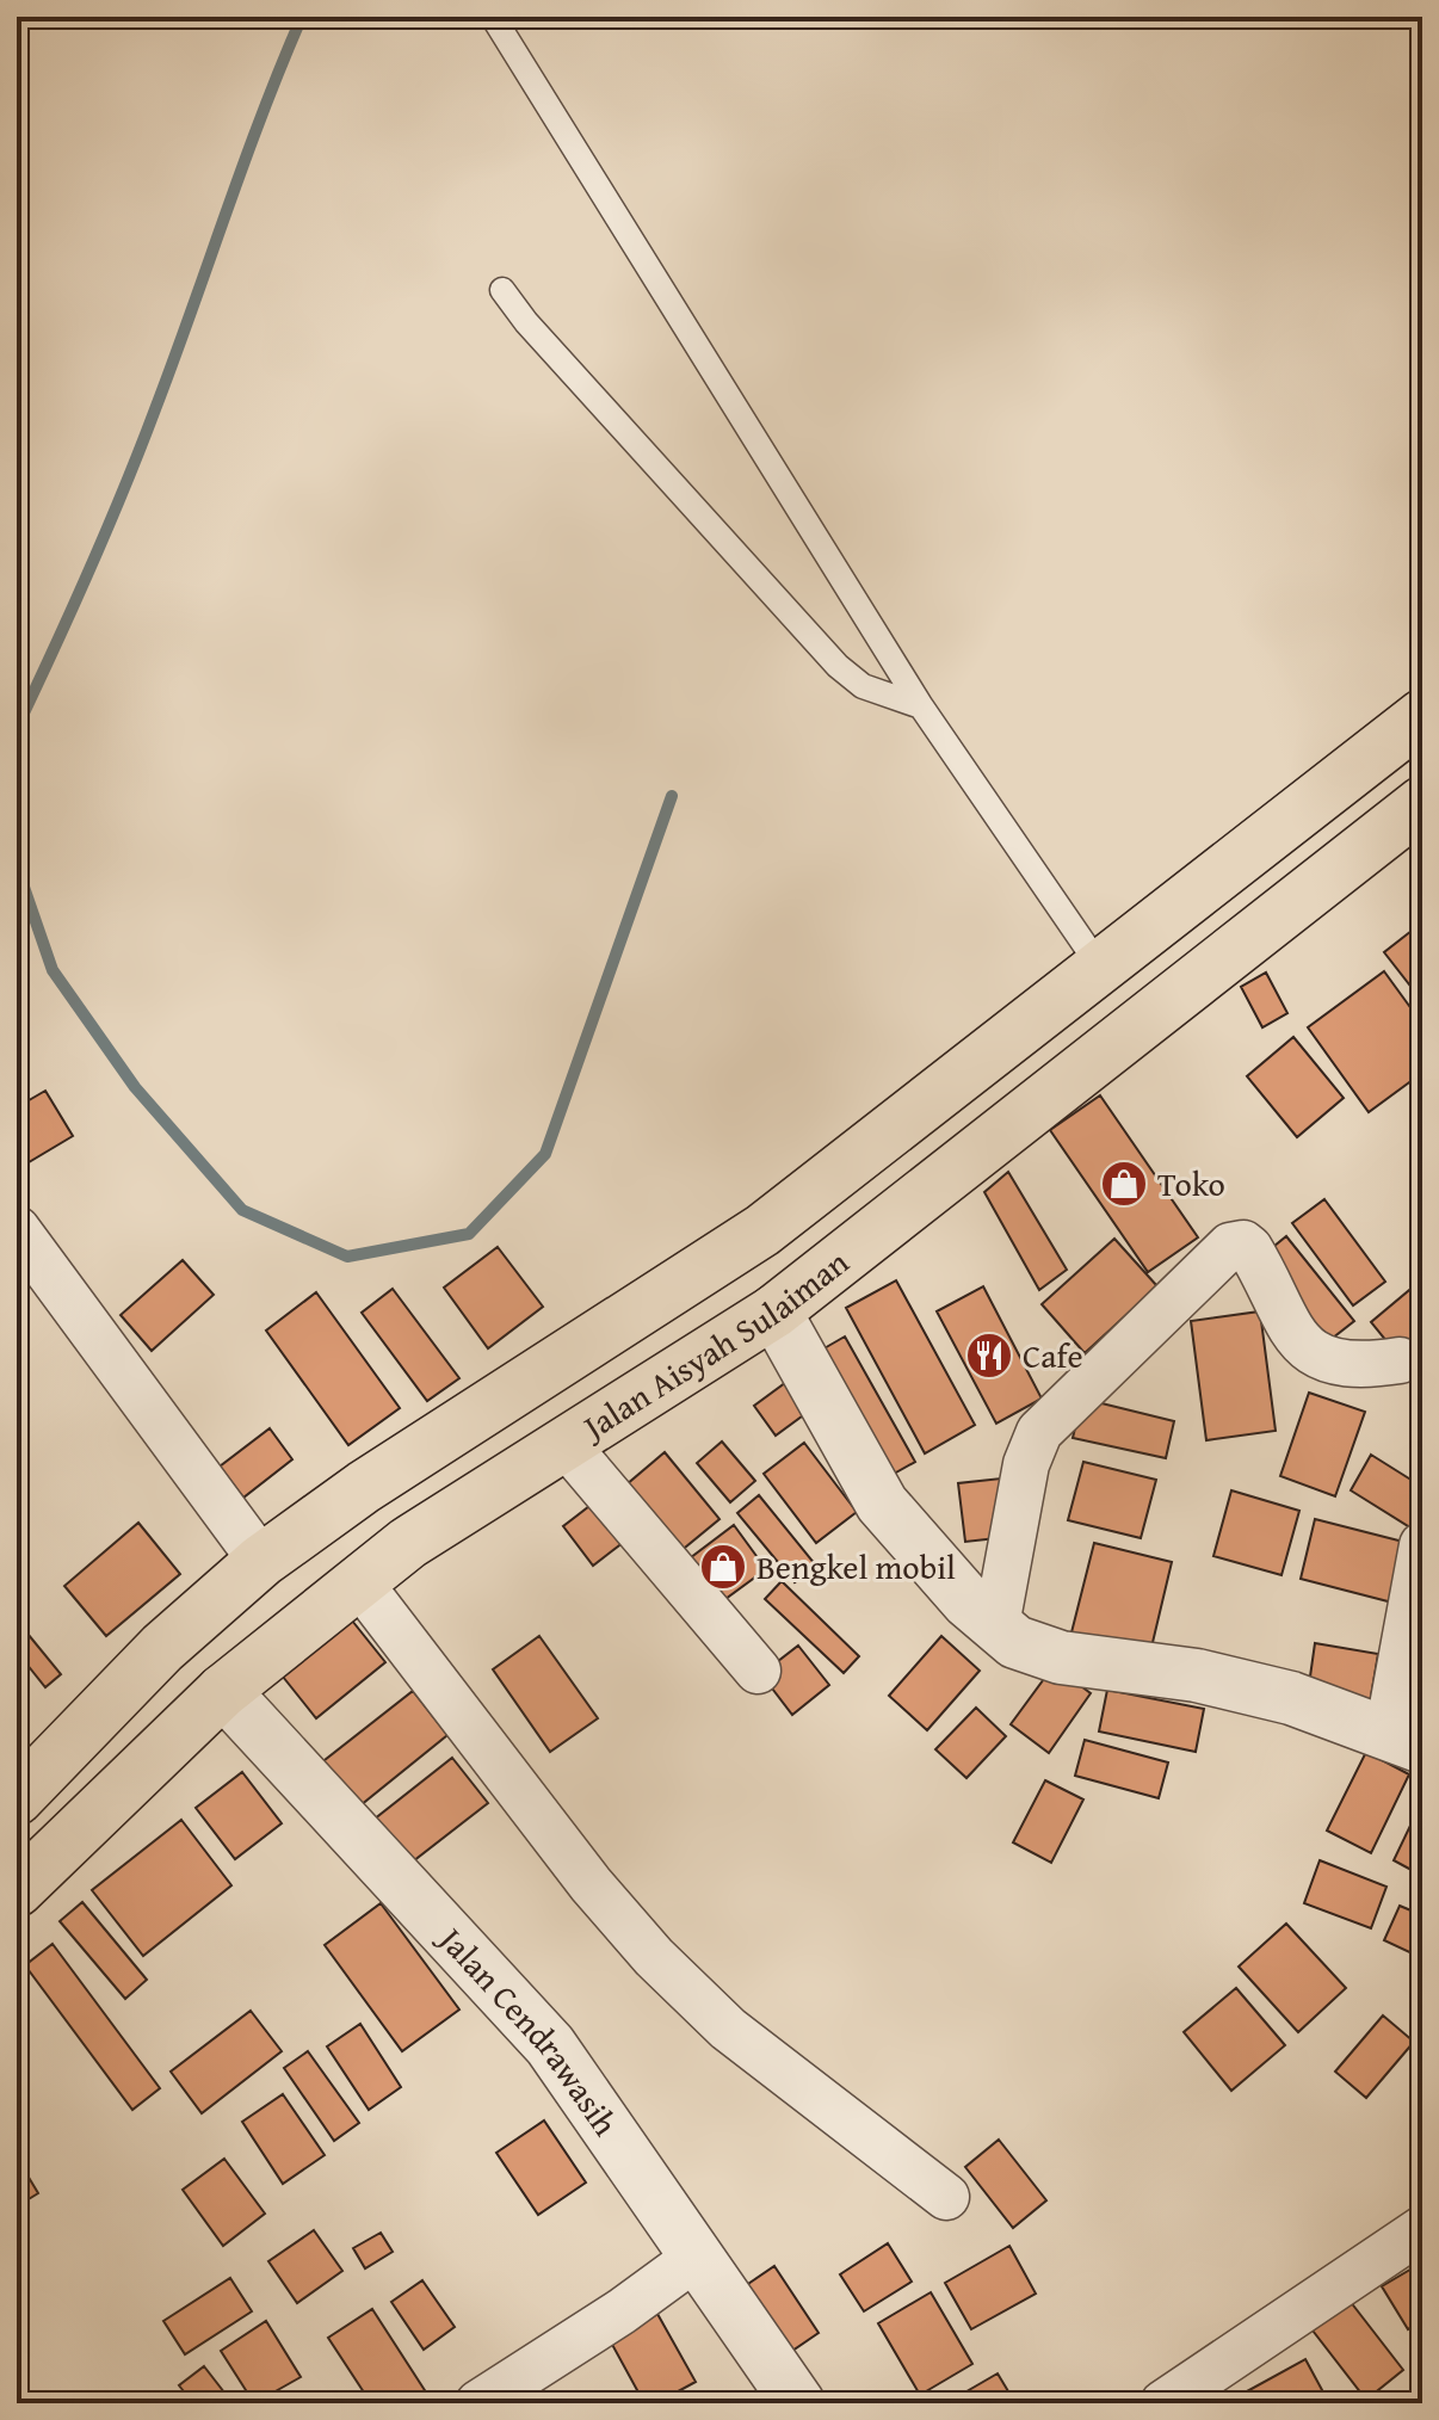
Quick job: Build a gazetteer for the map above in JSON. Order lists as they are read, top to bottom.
{
  "streets": {
    "highway": ["Jalan Aisyah Sulaiman"],
    "street": ["Jalan Cendrawasih"]
  },
  "crossings": [
    ["Jalan Aisyah Sulaiman", "Jalan Cendrawasih"]
  ],
  "places": {
    "shop": ["Toko", "Bengkel mobil"],
    "restaurant": ["Cafe"]
  }
}
